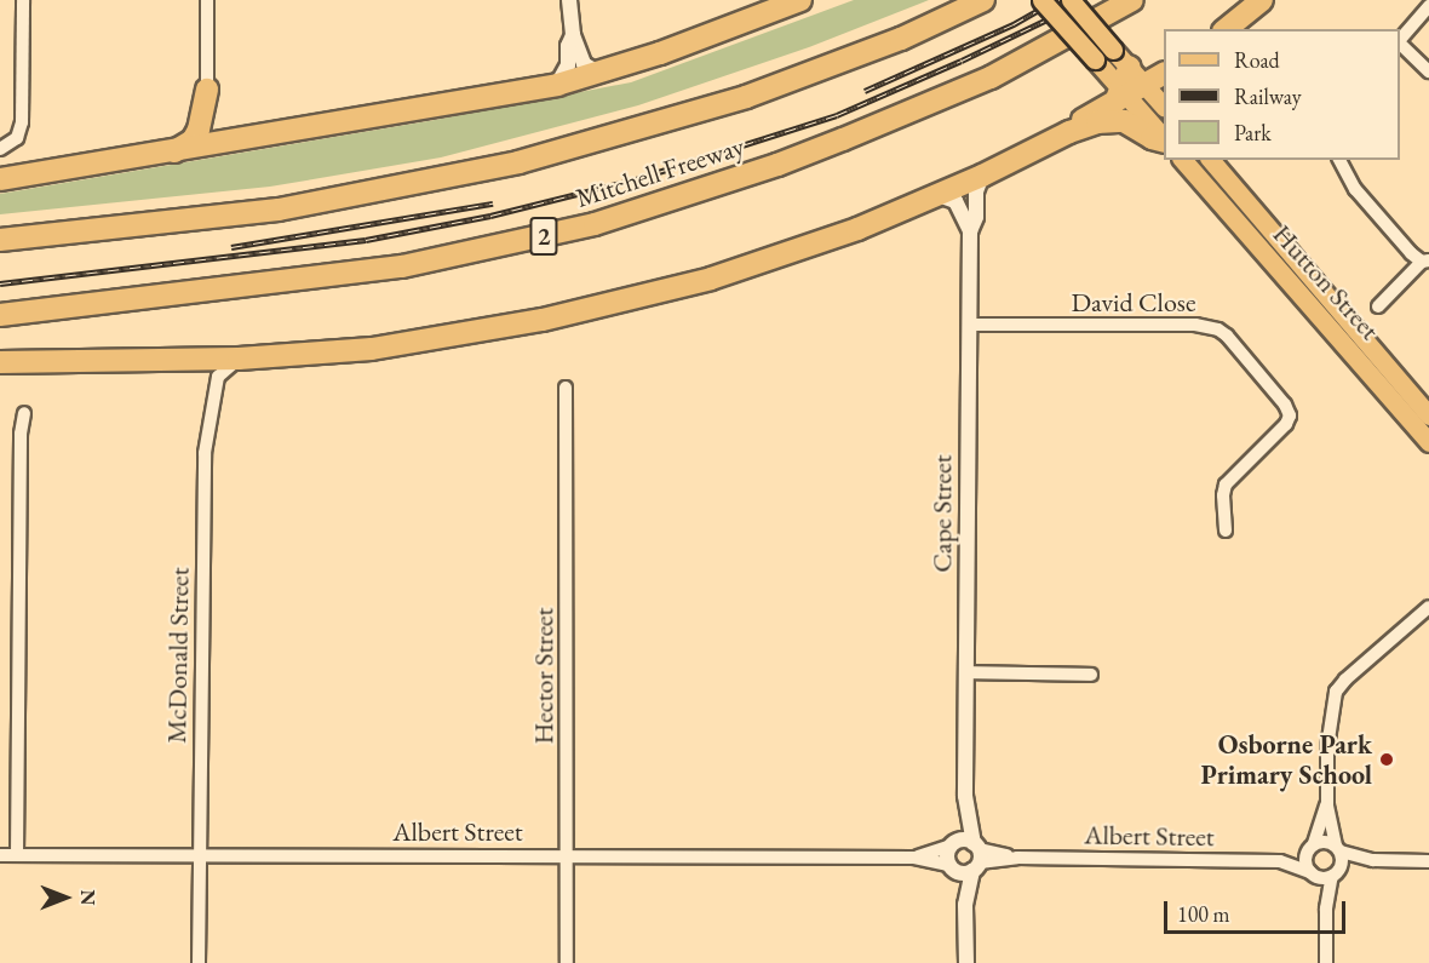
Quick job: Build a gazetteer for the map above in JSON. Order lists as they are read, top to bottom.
{
  "streets": {
    "highway": ["Mitchell Freeway", "2"],
    "main road": ["Hutton Street"],
    "street": [
      "David Close",
      "Cape Street",
      "McDonald Street",
      "Hector Street",
      "Albert Street"
    ]
  },
  "crossings": [
    ["David Close", "Cape Street"],
    ["Cape Street", "Albert Street"],
    ["McDonald Street", "Albert Street"],
    ["Hector Street", "Albert Street"]
  ],
  "places": ["Osborne Park Primary School"],
  "legend": ["Road", "Railway", "Park"],
  "scale_bar": "100 m",
  "north": "right"
}
